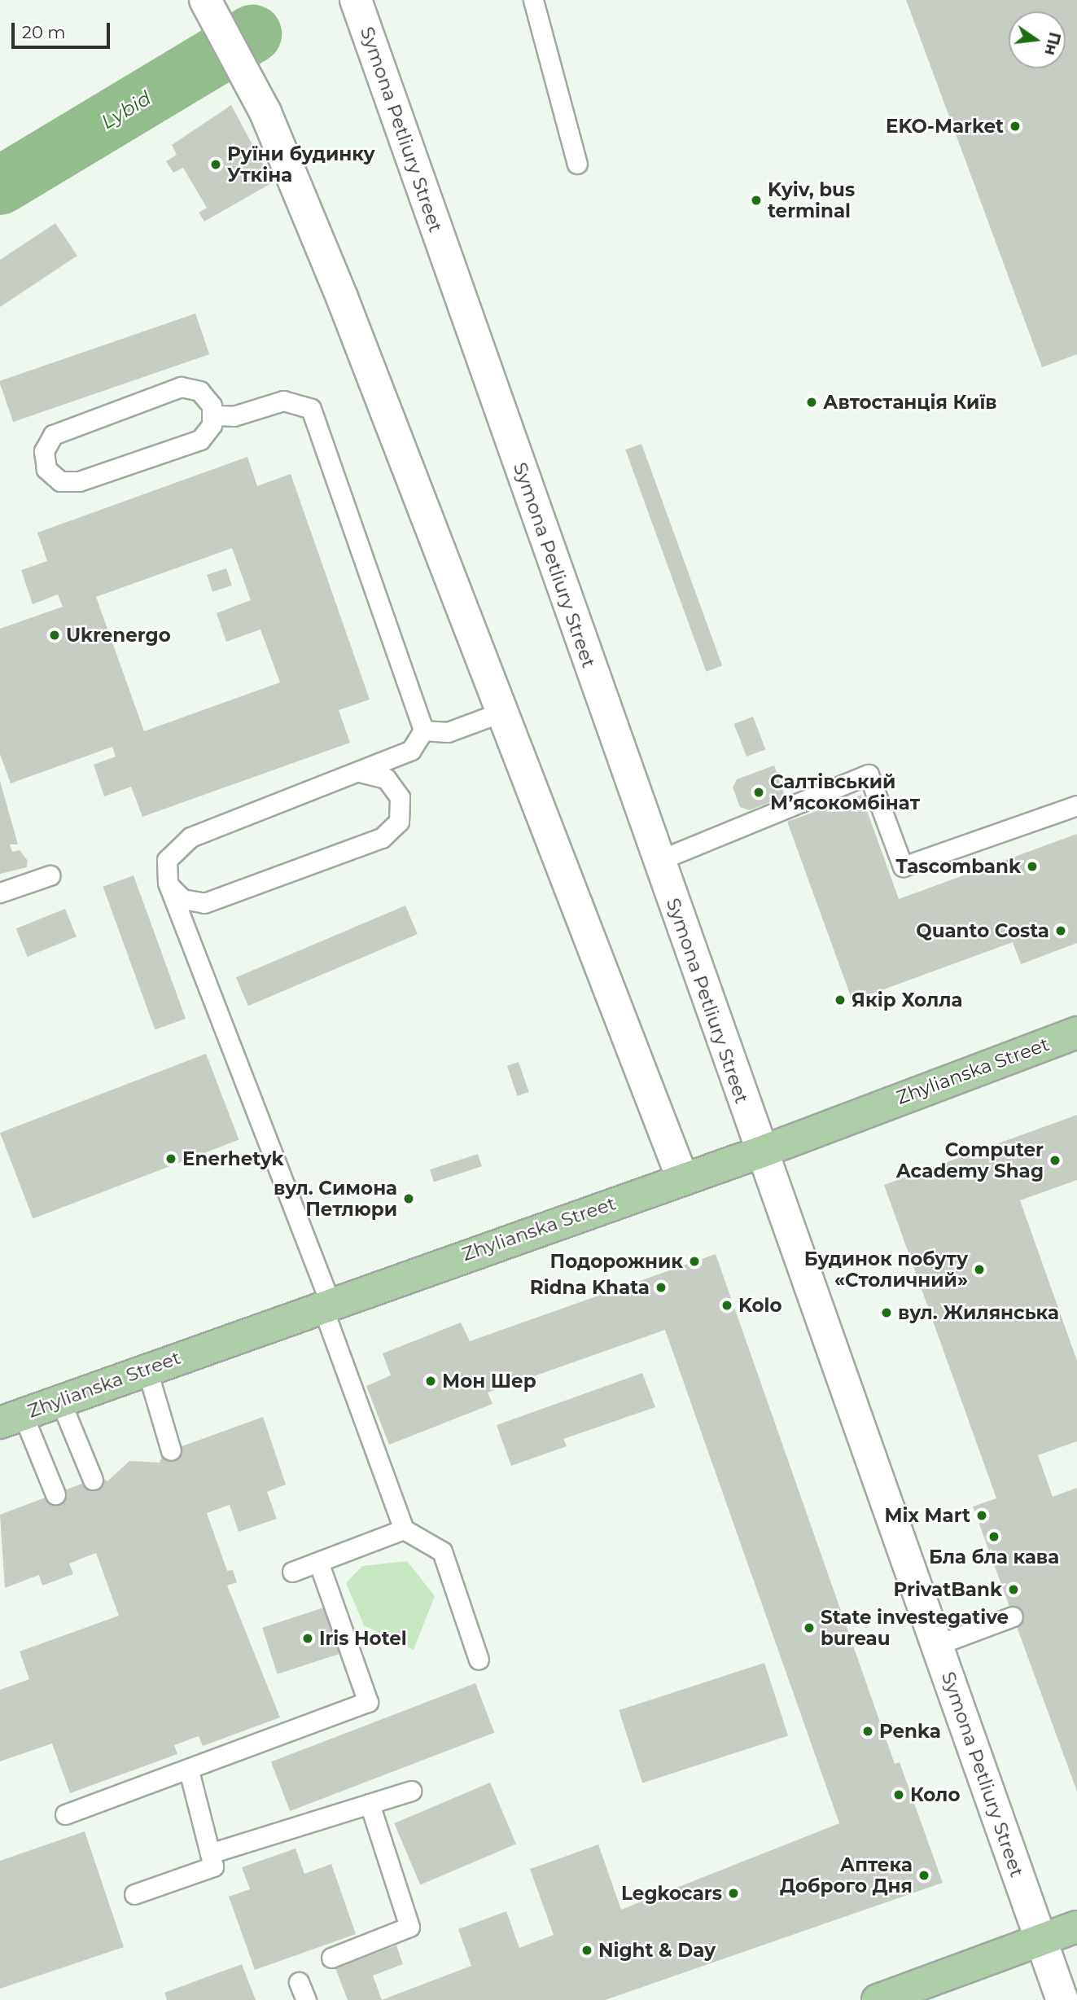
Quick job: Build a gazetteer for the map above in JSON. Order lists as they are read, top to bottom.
{
  "streets": {
    "main road": ["Symona Petliury Street", "Zhylianska Street"]
  },
  "crossings": [
    ["Symona Petliury Street", "Zhylianska Street"]
  ],
  "water": ["Lybid"],
  "places": [
    "EKO-Market",
    "Руїни будинку Уткіна",
    "Kyiv, bus terminal",
    "Автостанція Київ",
    "Ukrenergo",
    "Салтівський Мʼясокомбінат",
    "Tascombank",
    "Quanto Costa",
    "Якір Холла",
    "Enerhetyk",
    "Computer Academy Shag",
    "вул. Симона Петлюри",
    "Подорожник",
    "Будинок побуту «Столичний»",
    "Ridna Khata",
    "Kolo",
    "вул. Жилянська",
    "Мон Шер",
    "Mix Mart",
    "Бла бла кава",
    "PrivatBank",
    "State investegative bureau",
    "Iris Hotel",
    "Penka",
    "Коло",
    "Аптека Доброго Дня",
    "Legkocars",
    "Night & Day"
  ],
  "scale_bar": "20 m",
  "north": "right"
}
